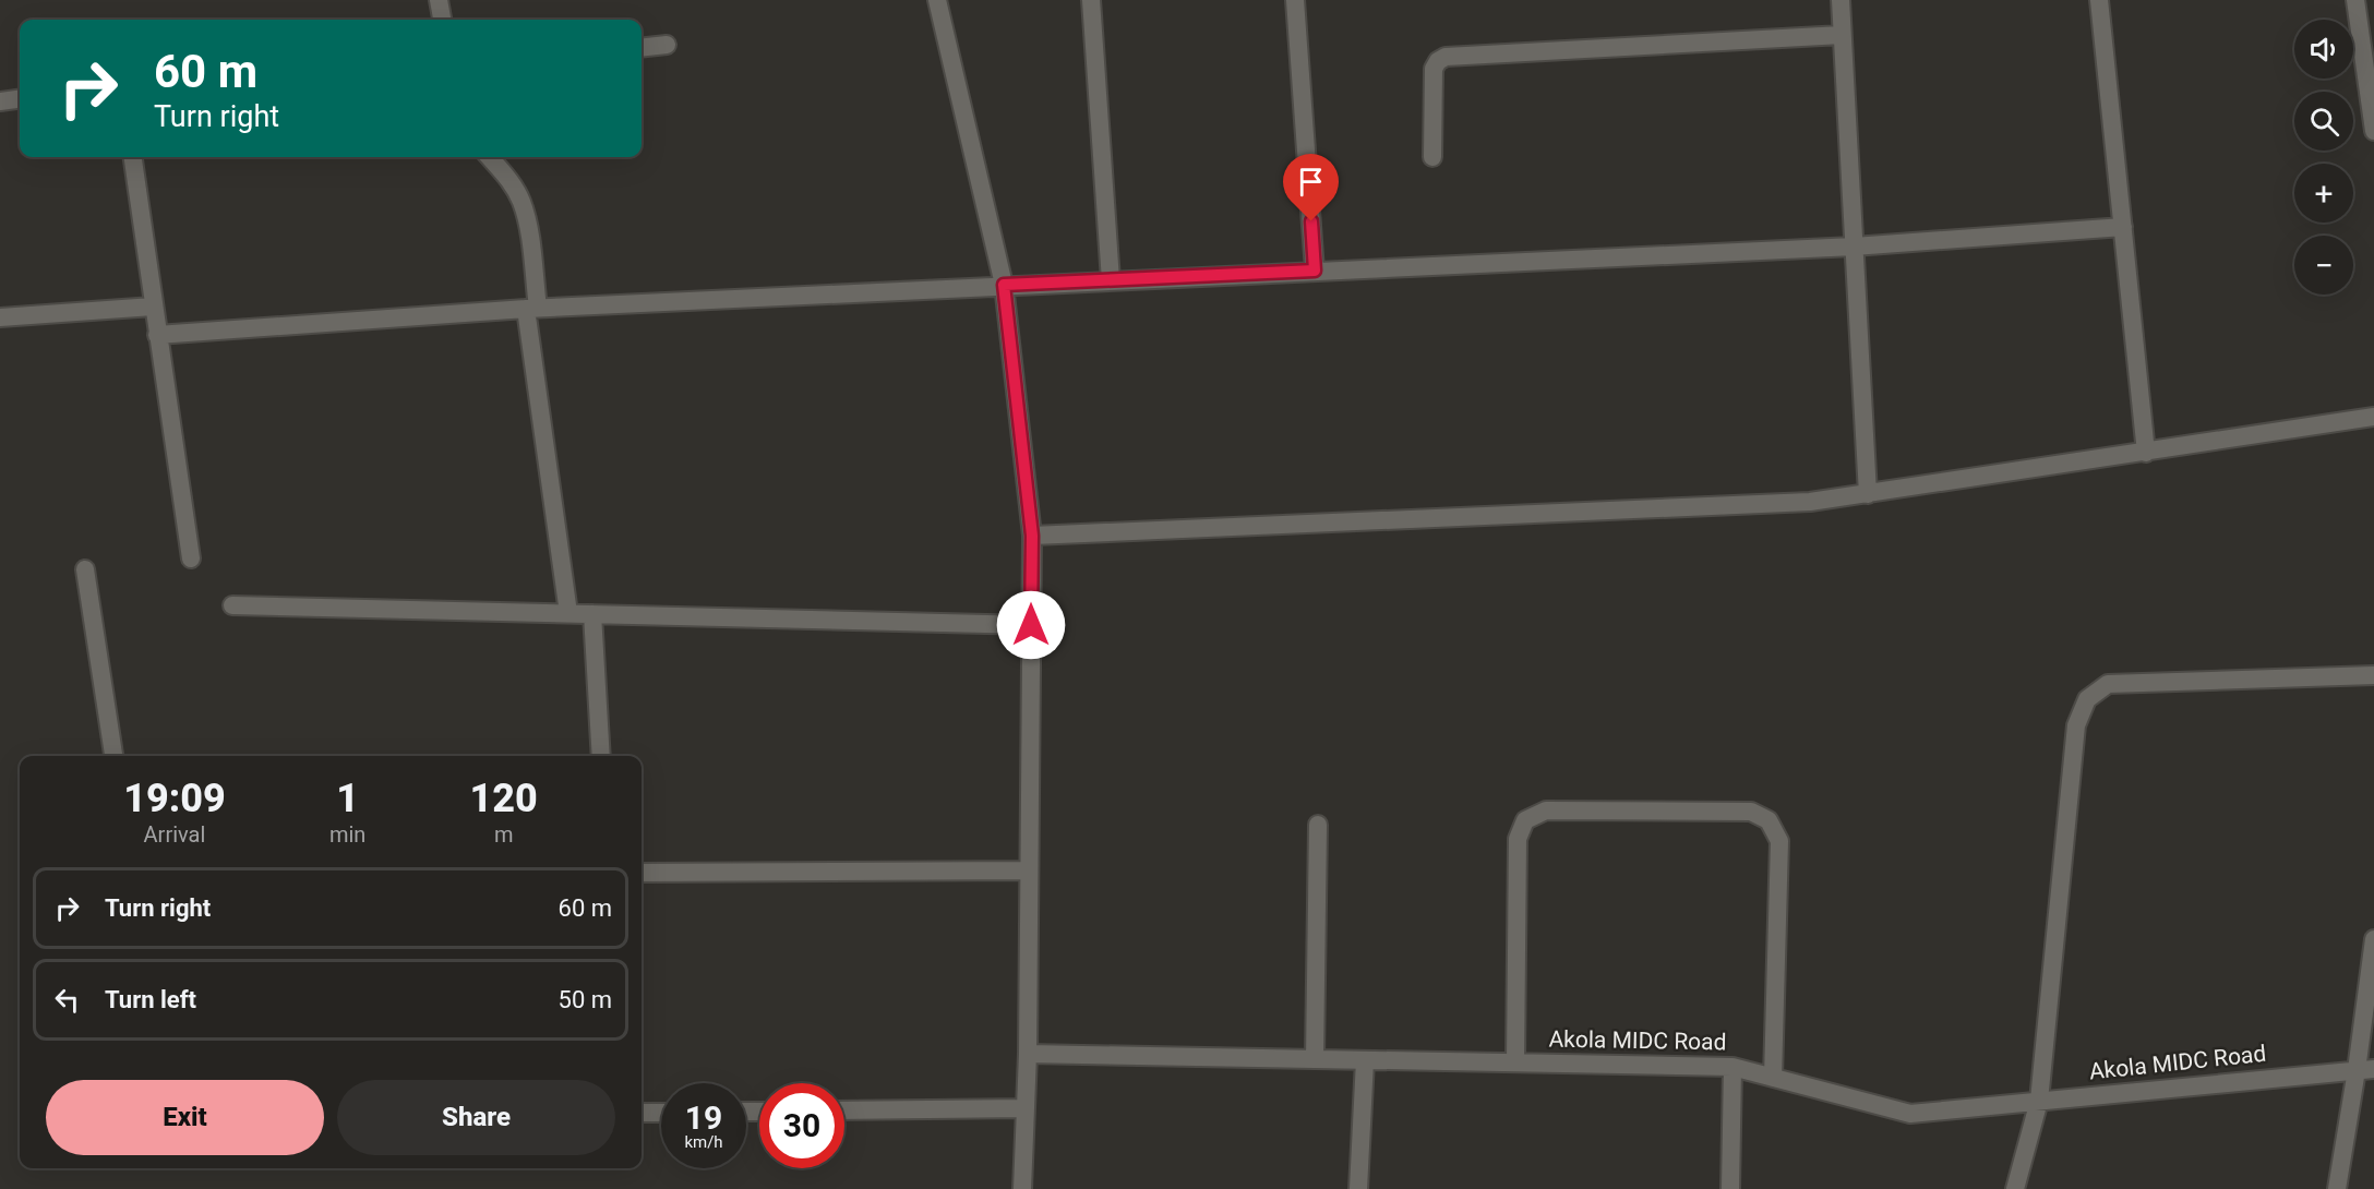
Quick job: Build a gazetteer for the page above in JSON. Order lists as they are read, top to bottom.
{
  "streets": {
    "street": ["Akola MIDC Road"]
  },
  "page": {
    "map_buttons": ["+", "−"],
    "turn": ["60 m", "Turn right"],
    "eta": [
      "19:09",
      "Arrival",
      "1",
      "min",
      "120",
      "m"
    ],
    "list": [
      {
        "name": "Turn right",
        "value": "60 m"
      },
      {
        "name": "Turn left",
        "value": "50 m"
      }
    ],
    "buttons": ["Exit", "Share"],
    "speed": "19 km/h",
    "limit": "30"
  }
}
